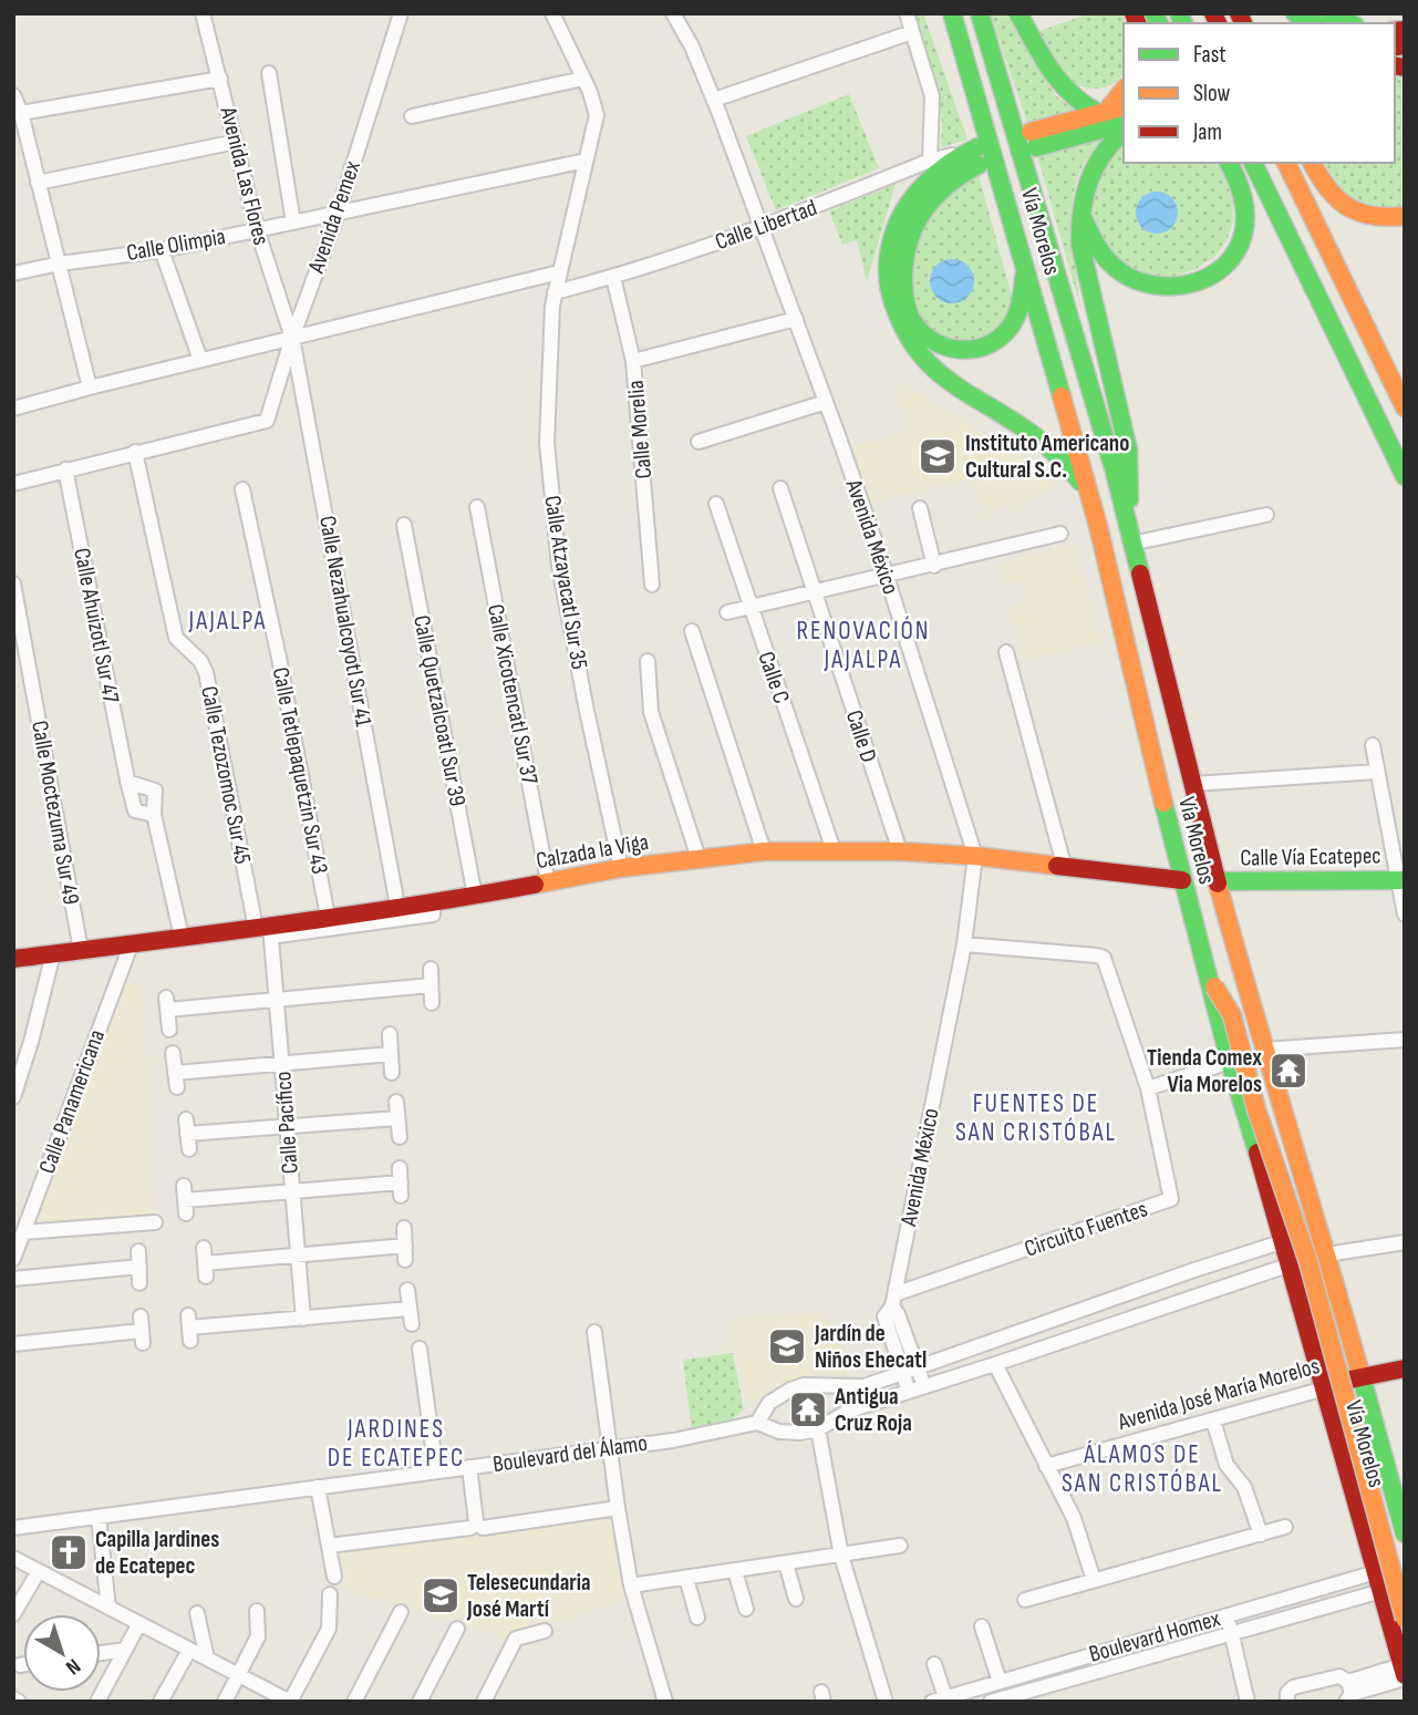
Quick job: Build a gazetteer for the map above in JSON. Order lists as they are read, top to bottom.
{
  "streets": {
    "main road": [
      "Vía Morelos",
      "Calzada la Viga",
      "Calle Vía Ecatepec",
      "Avenida José María Morelos"
    ],
    "street": [
      "Avenida Las Flores",
      "Avenida Pemex",
      "Calle Libertad",
      "Calle Olimpia",
      "Calle Morelia",
      "Avenida México",
      "Calle Atzayacatl Sur 35",
      "Calle Nezahualcoyotl Sur 41",
      "Calle Ahuizotl Sur 47",
      "Calle C",
      "Calle Xicotencatl Sur 37",
      "Calle Quetzalcoatl Sur 39",
      "Calle D",
      "Calle Tetlepaquetzin Sur 43",
      "Calle Tezozomoc Sur 45",
      "Calle Moctezuma Sur 49",
      "Calle Panamericana",
      "Calle Pacífico",
      "Circuito Fuentes",
      "Boulevard del Álamo",
      "Boulevard Homex"
    ]
  },
  "crossings": [
    ["Avenida Las Flores", "Avenida Pemex"],
    ["Avenida Las Flores", "Calle Olimpia"],
    ["Avenida Las Flores", "Calle Nezahualcoyotl Sur 41"],
    ["Avenida Pemex", "Calle Olimpia"],
    ["Avenida Pemex", "Calle Nezahualcoyotl Sur 41"],
    ["Avenida Pemex", "Calle Tezozomoc Sur 45"],
    ["Calle Libertad", "Calle Morelia"],
    ["Calle Libertad", "Avenida México"],
    ["Calle Libertad", "Calle Atzayacatl Sur 35"],
    ["Vía Morelos", "Calzada la Viga"],
    ["Vía Morelos", "Calle Vía Ecatepec"],
    ["Vía Morelos", "Avenida José María Morelos"],
    ["Vía Morelos", "Boulevard Homex"],
    ["Calle Olimpia", "Calle Atzayacatl Sur 35"],
    ["Avenida México", "Calzada la Viga"],
    ["Avenida México", "Circuito Fuentes"],
    ["Calle Atzayacatl Sur 35", "Calzada la Viga"],
    ["Calle Nezahualcoyotl Sur 41", "Calzada la Viga"],
    ["Calle C", "Calzada la Viga"],
    ["Calle Xicotencatl Sur 37", "Calzada la Viga"],
    ["Calle Quetzalcoatl Sur 39", "Calzada la Viga"],
    ["Calle D", "Calzada la Viga"],
    ["Calle Tetlepaquetzin Sur 43", "Calzada la Viga"],
    ["Calle Tezozomoc Sur 45", "Calzada la Viga"],
    ["Calle Tezozomoc Sur 45", "Calle Pacífico"],
    ["Calle Moctezuma Sur 49", "Calzada la Viga"],
    ["Calzada la Viga", "Calle Panamericana"],
    ["Calzada la Viga", "Calle Pacífico"]
  ],
  "districts": [
    "JAJALPA",
    "RENOVACIÓN JAJALPA",
    "FUENTES DE SAN CRISTÓBAL",
    "JARDINES DE ECATEPEC",
    "ÁLAMOS DE SAN CRISTÓBAL"
  ],
  "places": {
    "school or university": ["Instituto Americano Cultural S.C.", "Jardín de Niños Ehecatl", "Telesecundaria José Martí"],
    "temple": ["Tienda Comex Via Morelos", "Antigua Cruz Roja"],
    "church": ["Capilla Jardines de Ecatepec"]
  },
  "legend": ["Fast", "Slow", "Jam"],
  "north": "bottom right"
}
